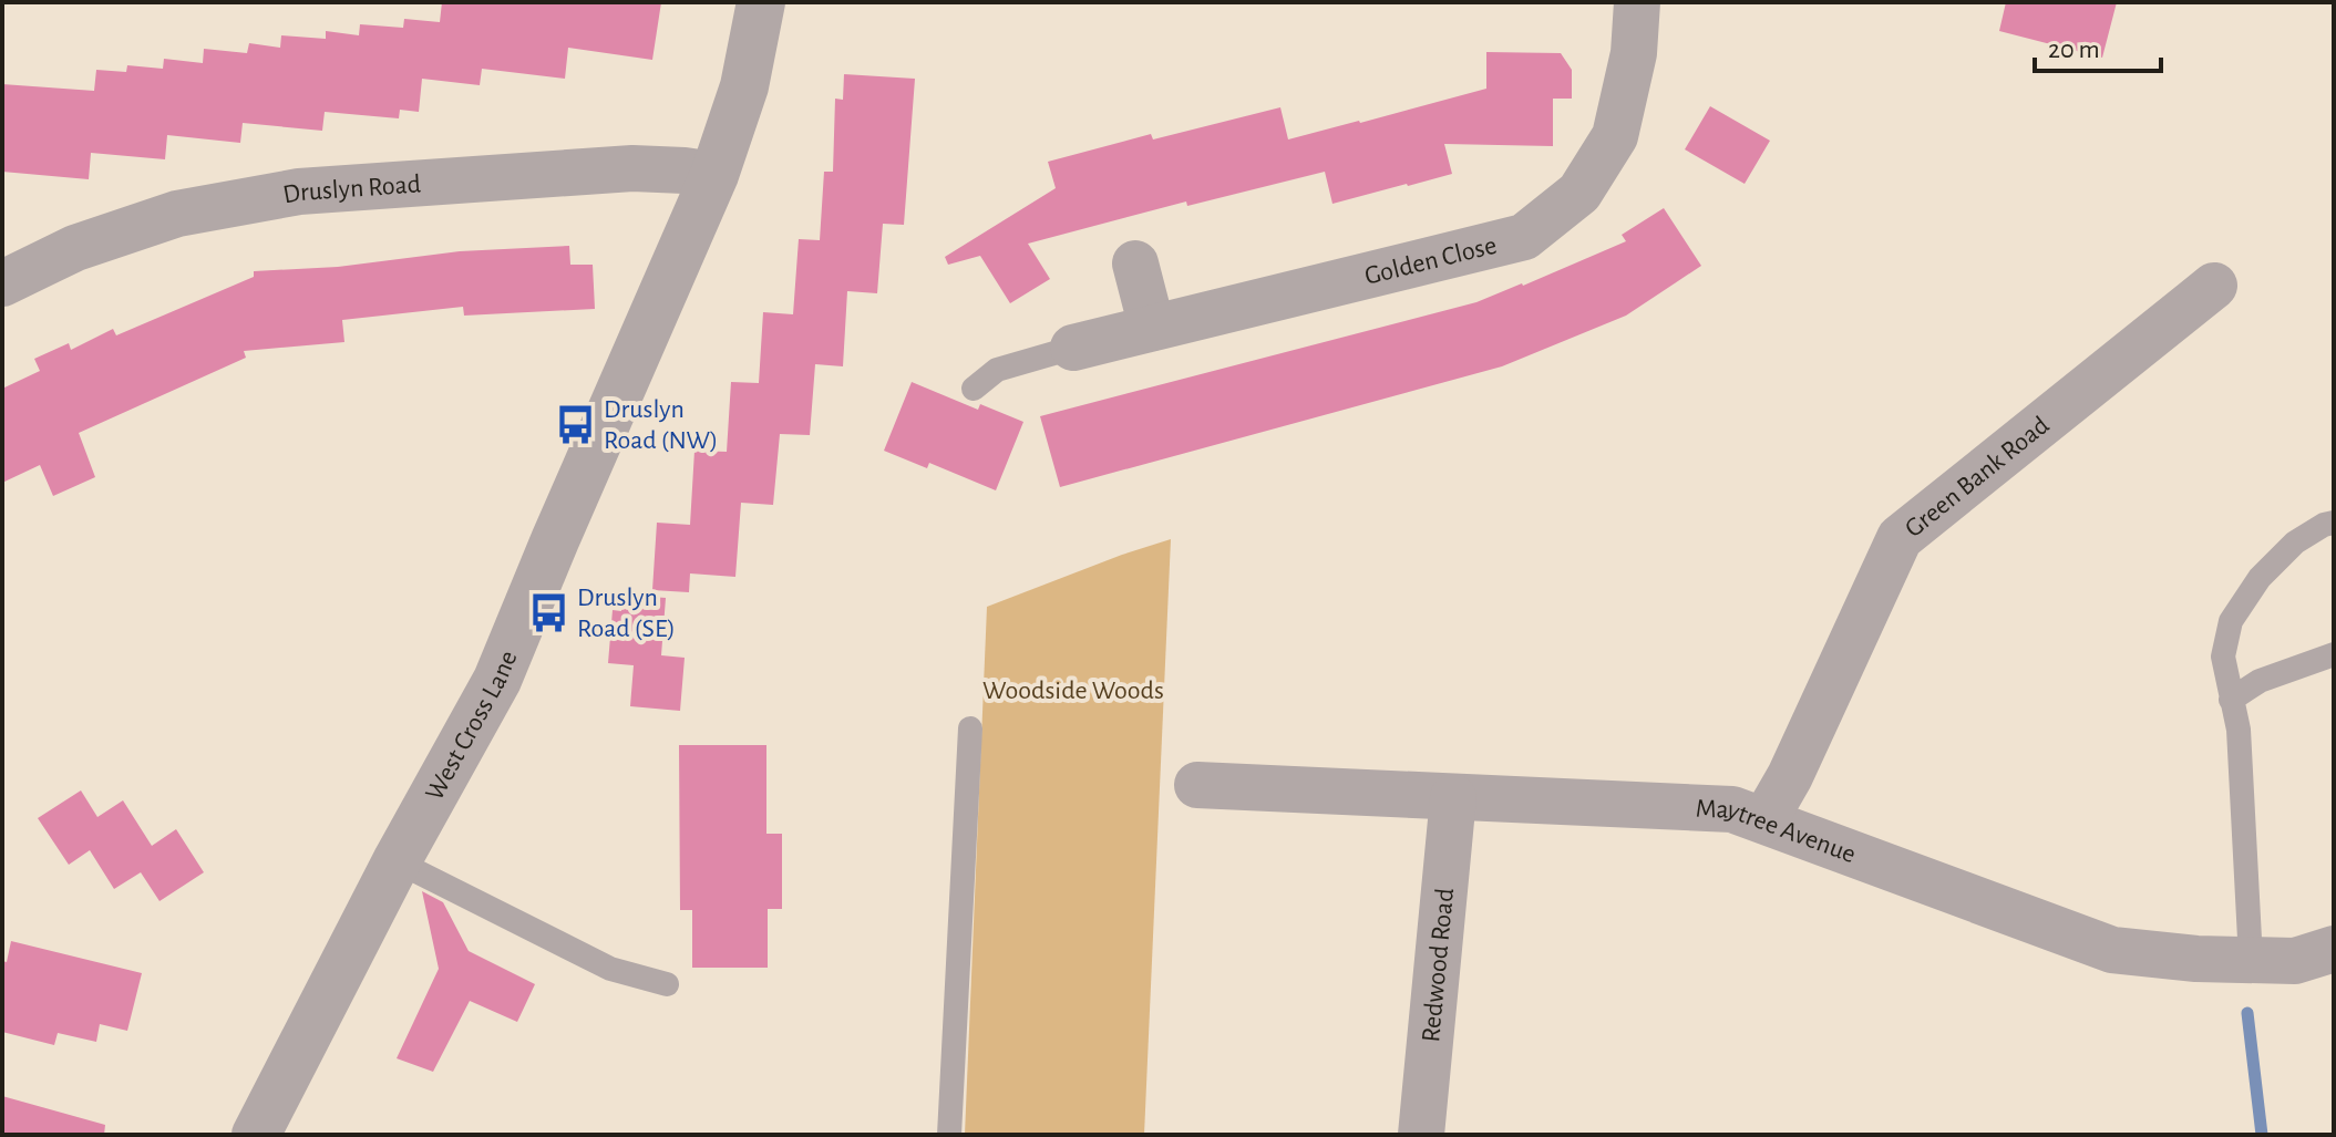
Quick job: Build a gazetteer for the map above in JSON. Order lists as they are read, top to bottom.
{
  "streets": {
    "street": [
      "Druslyn Road",
      "Golden Close",
      "Green Bank Road",
      "West Cross Lane",
      "Maytree Avenue",
      "Redwood Road"
    ]
  },
  "crossings": [
    ["Druslyn Road", "West Cross Lane"],
    ["Green Bank Road", "Maytree Avenue"],
    ["Maytree Avenue", "Redwood Road"]
  ],
  "parks": ["Woodside Woods"],
  "places": {
    "bus stop": ["Druslyn Road (NW)", "Druslyn Road (SE)"]
  },
  "scale_bar": "20 m"
}
